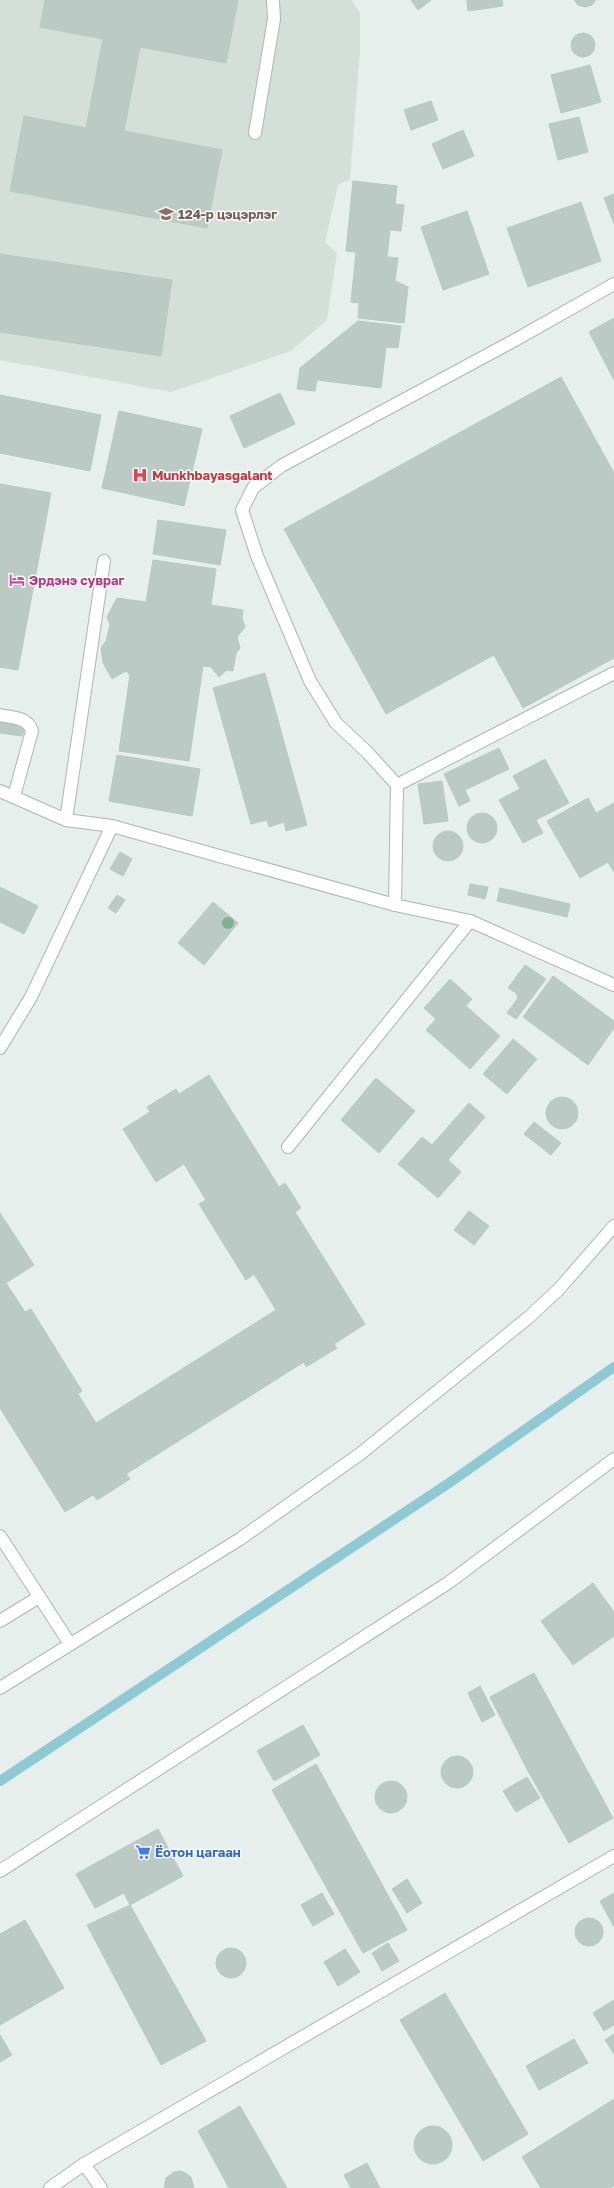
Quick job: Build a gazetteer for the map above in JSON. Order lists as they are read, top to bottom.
{
  "places": {
    "school or university": ["124-р цэцэрлэг"],
    "hospital": ["Munkhbayasgalant"],
    "hotel": ["Эрдэнэ сувраг"],
    "supermarket": ["Ёотон цагаан"]
  }
}
